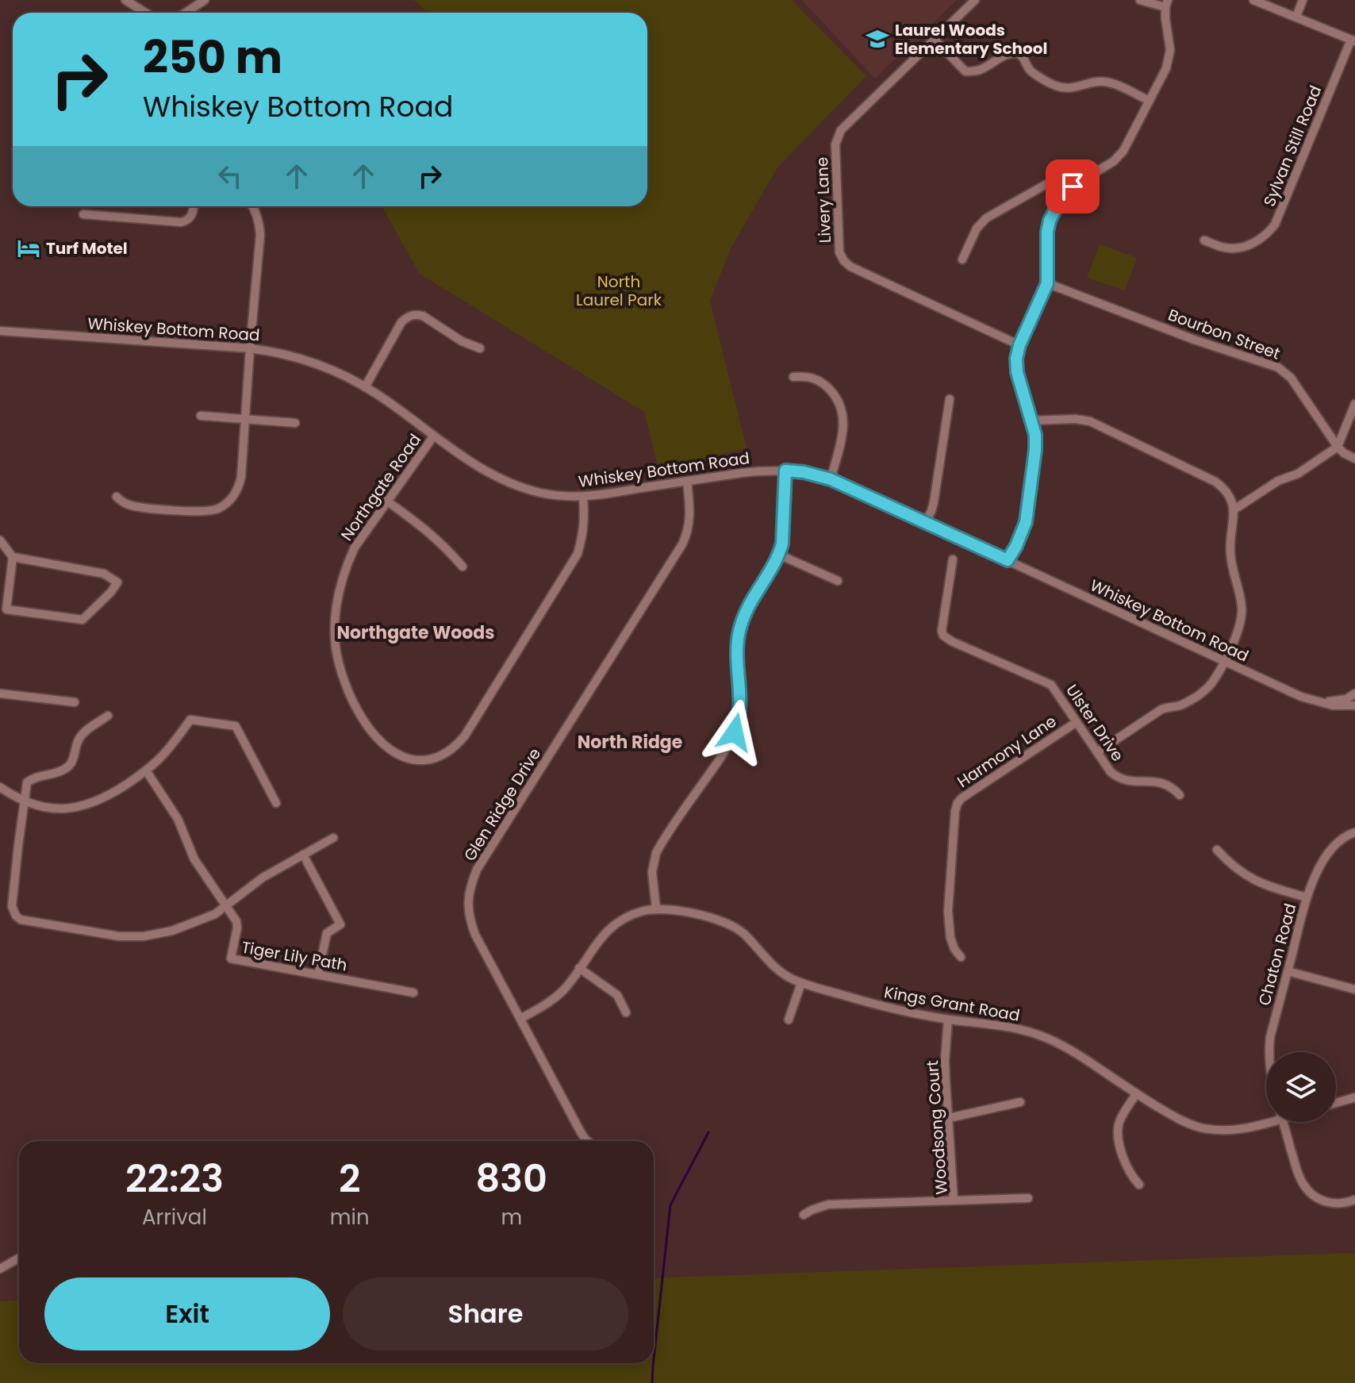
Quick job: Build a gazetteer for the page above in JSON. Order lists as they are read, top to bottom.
{
  "streets": {
    "street": [
      "Sylvan Still Road",
      "Livery Lane",
      "Whiskey Bottom Road",
      "Bourbon Street",
      "Northgate Road",
      "Ulster Drive",
      "Harmony Lane",
      "Glen Ridge Drive",
      "Chaton Road",
      "Tiger Lily Path",
      "Kings Grant Road",
      "Woodsong Court"
    ]
  },
  "crossings": [
    ["Whiskey Bottom Road", "Northgate Road"],
    ["Whiskey Bottom Road", "Glen Ridge Drive"],
    ["Ulster Drive", "Harmony Lane"],
    ["Glen Ridge Drive", "Kings Grant Road"],
    ["Kings Grant Road", "Woodsong Court"]
  ],
  "districts": ["Northgate Woods", "North Ridge"],
  "parks": ["North Laurel Park"],
  "places": {
    "school or university": ["Laurel Woods Elementary School"],
    "hotel": ["Turf Motel"]
  },
  "page": {
    "turn": ["250 m", "Whiskey Bottom Road"],
    "eta": [
      "22:23",
      "Arrival",
      "2",
      "min",
      "830",
      "m"
    ],
    "buttons": ["Exit", "Share"]
  }
}
